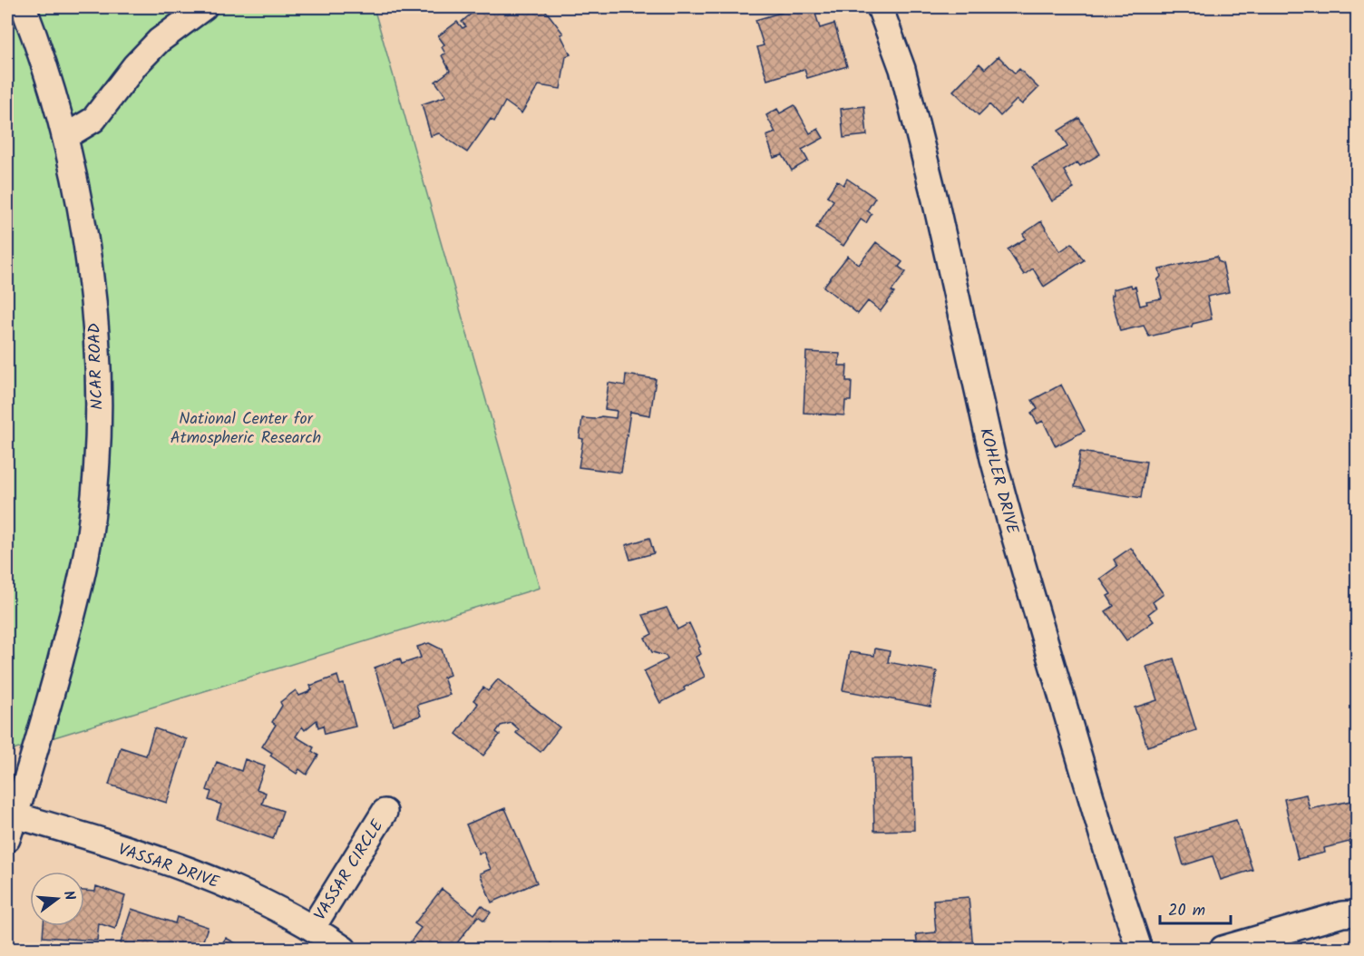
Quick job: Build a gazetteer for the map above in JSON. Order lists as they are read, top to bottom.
{
  "streets": {
    "street": [
      "NCAR ROAD",
      "KOHLER DRIVE",
      "VASSAR DRIVE",
      "VASSAR CIRCLE"
    ]
  },
  "crossings": [
    ["NCAR ROAD", "VASSAR DRIVE"],
    ["VASSAR DRIVE", "VASSAR CIRCLE"]
  ],
  "parks": ["National Center for Atmospheric Research"],
  "scale_bar": "20 m",
  "north": "right"
}
